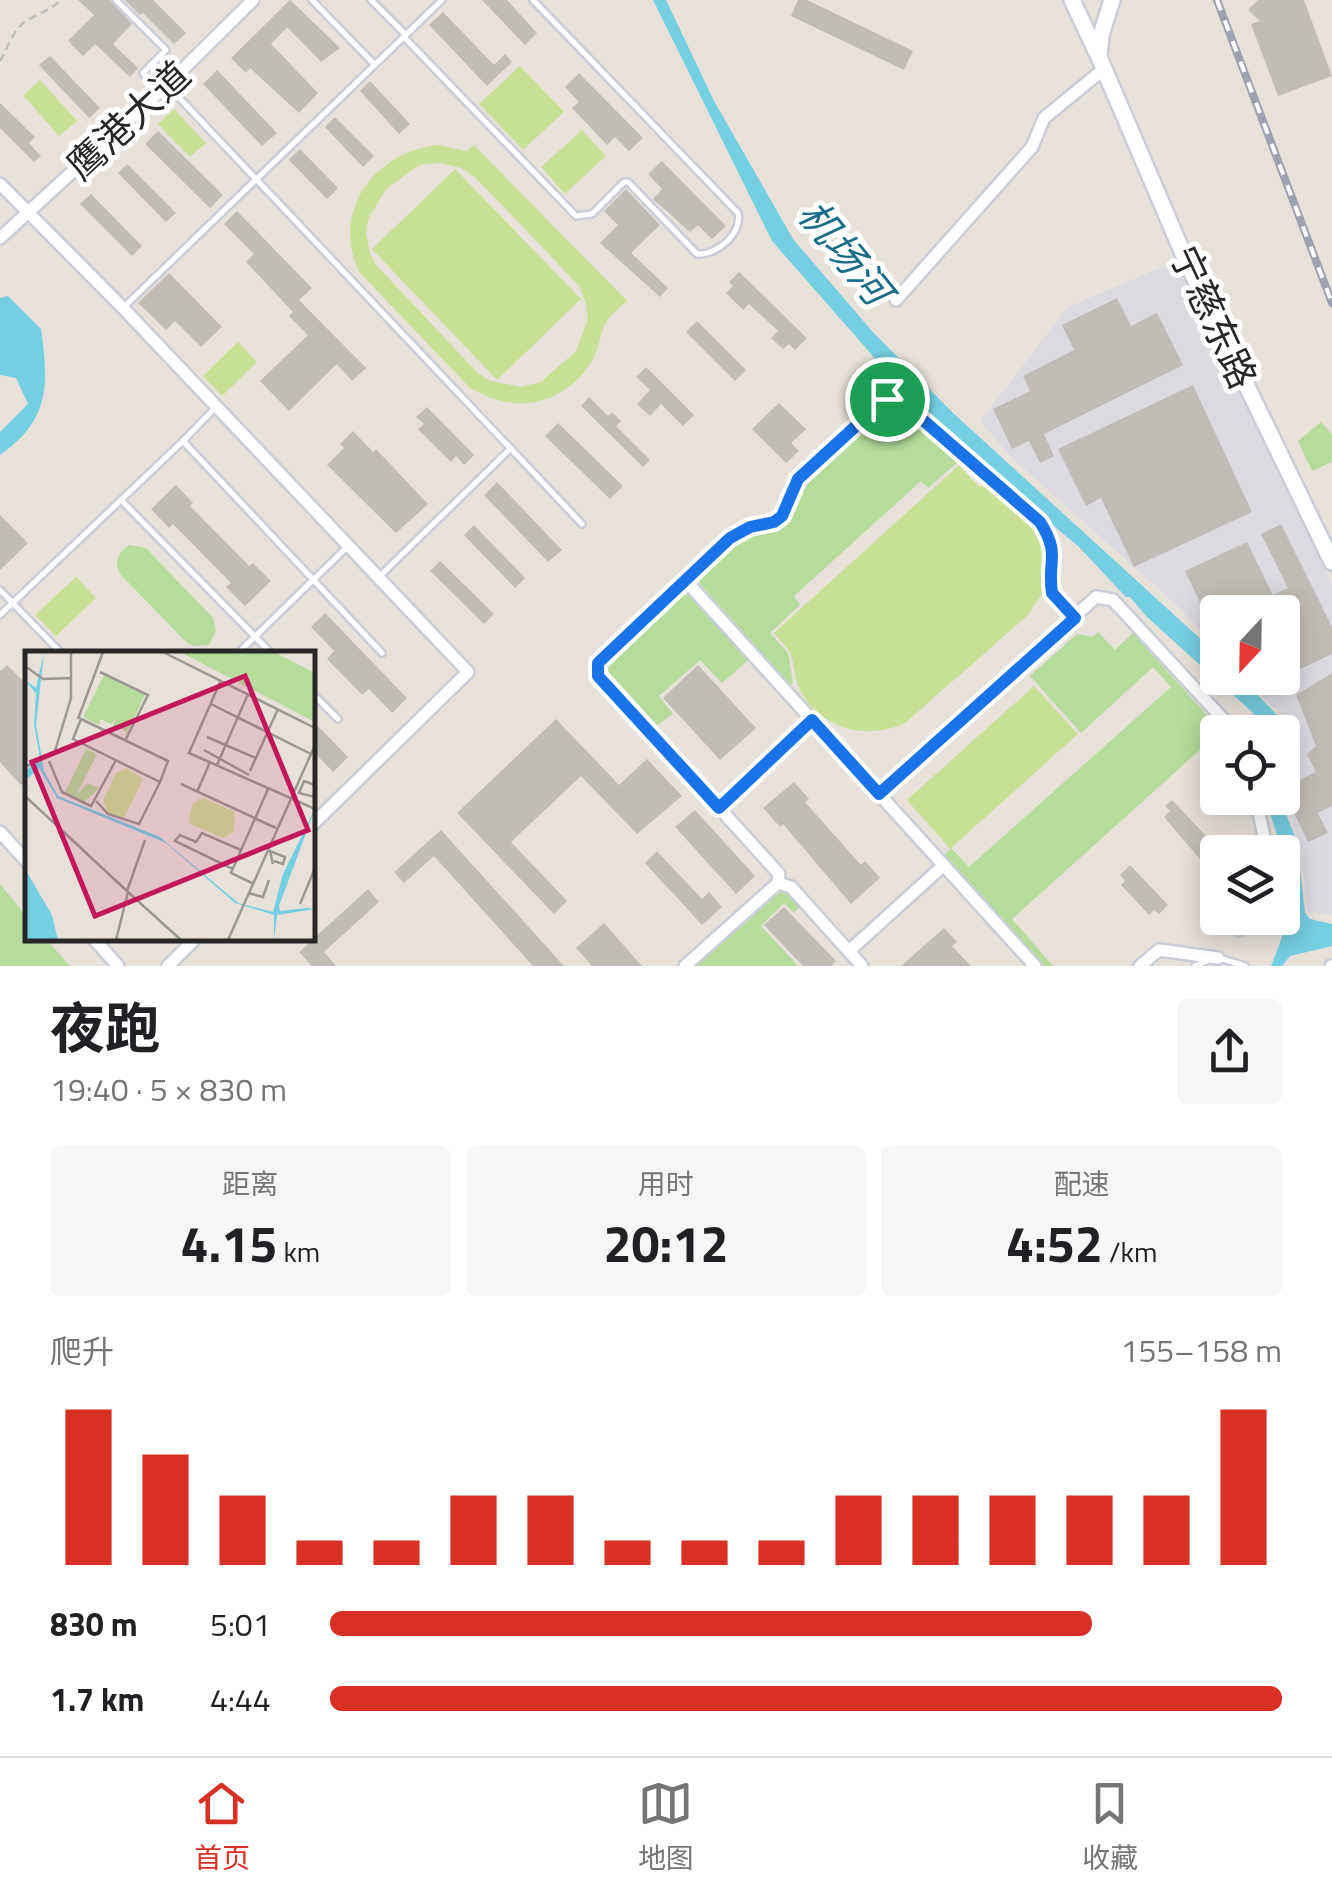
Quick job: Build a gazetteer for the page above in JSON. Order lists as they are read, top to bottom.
{
  "streets": {
    "main road": ["宁慈东路"],
    "street": ["鹰港大道"]
  },
  "water": ["机场河"],
  "north": "bottom",
  "page": {
    "heading": ["夜跑", "19:40 · 5 × 830 m"],
    "stats": [
      ["距离", "4.15 km"],
      ["用时", "20:12"],
      ["配速", "4:52 /km"]
    ],
    "chart": ["爬升", "155–158 m"],
    "list": [
      {
        "name": "830 m",
        "note": "5:01"
      },
      {
        "name": "1.7 km",
        "note": "4:44"
      }
    ],
    "tabs": ["首页", "地图", "收藏"]
  }
}
